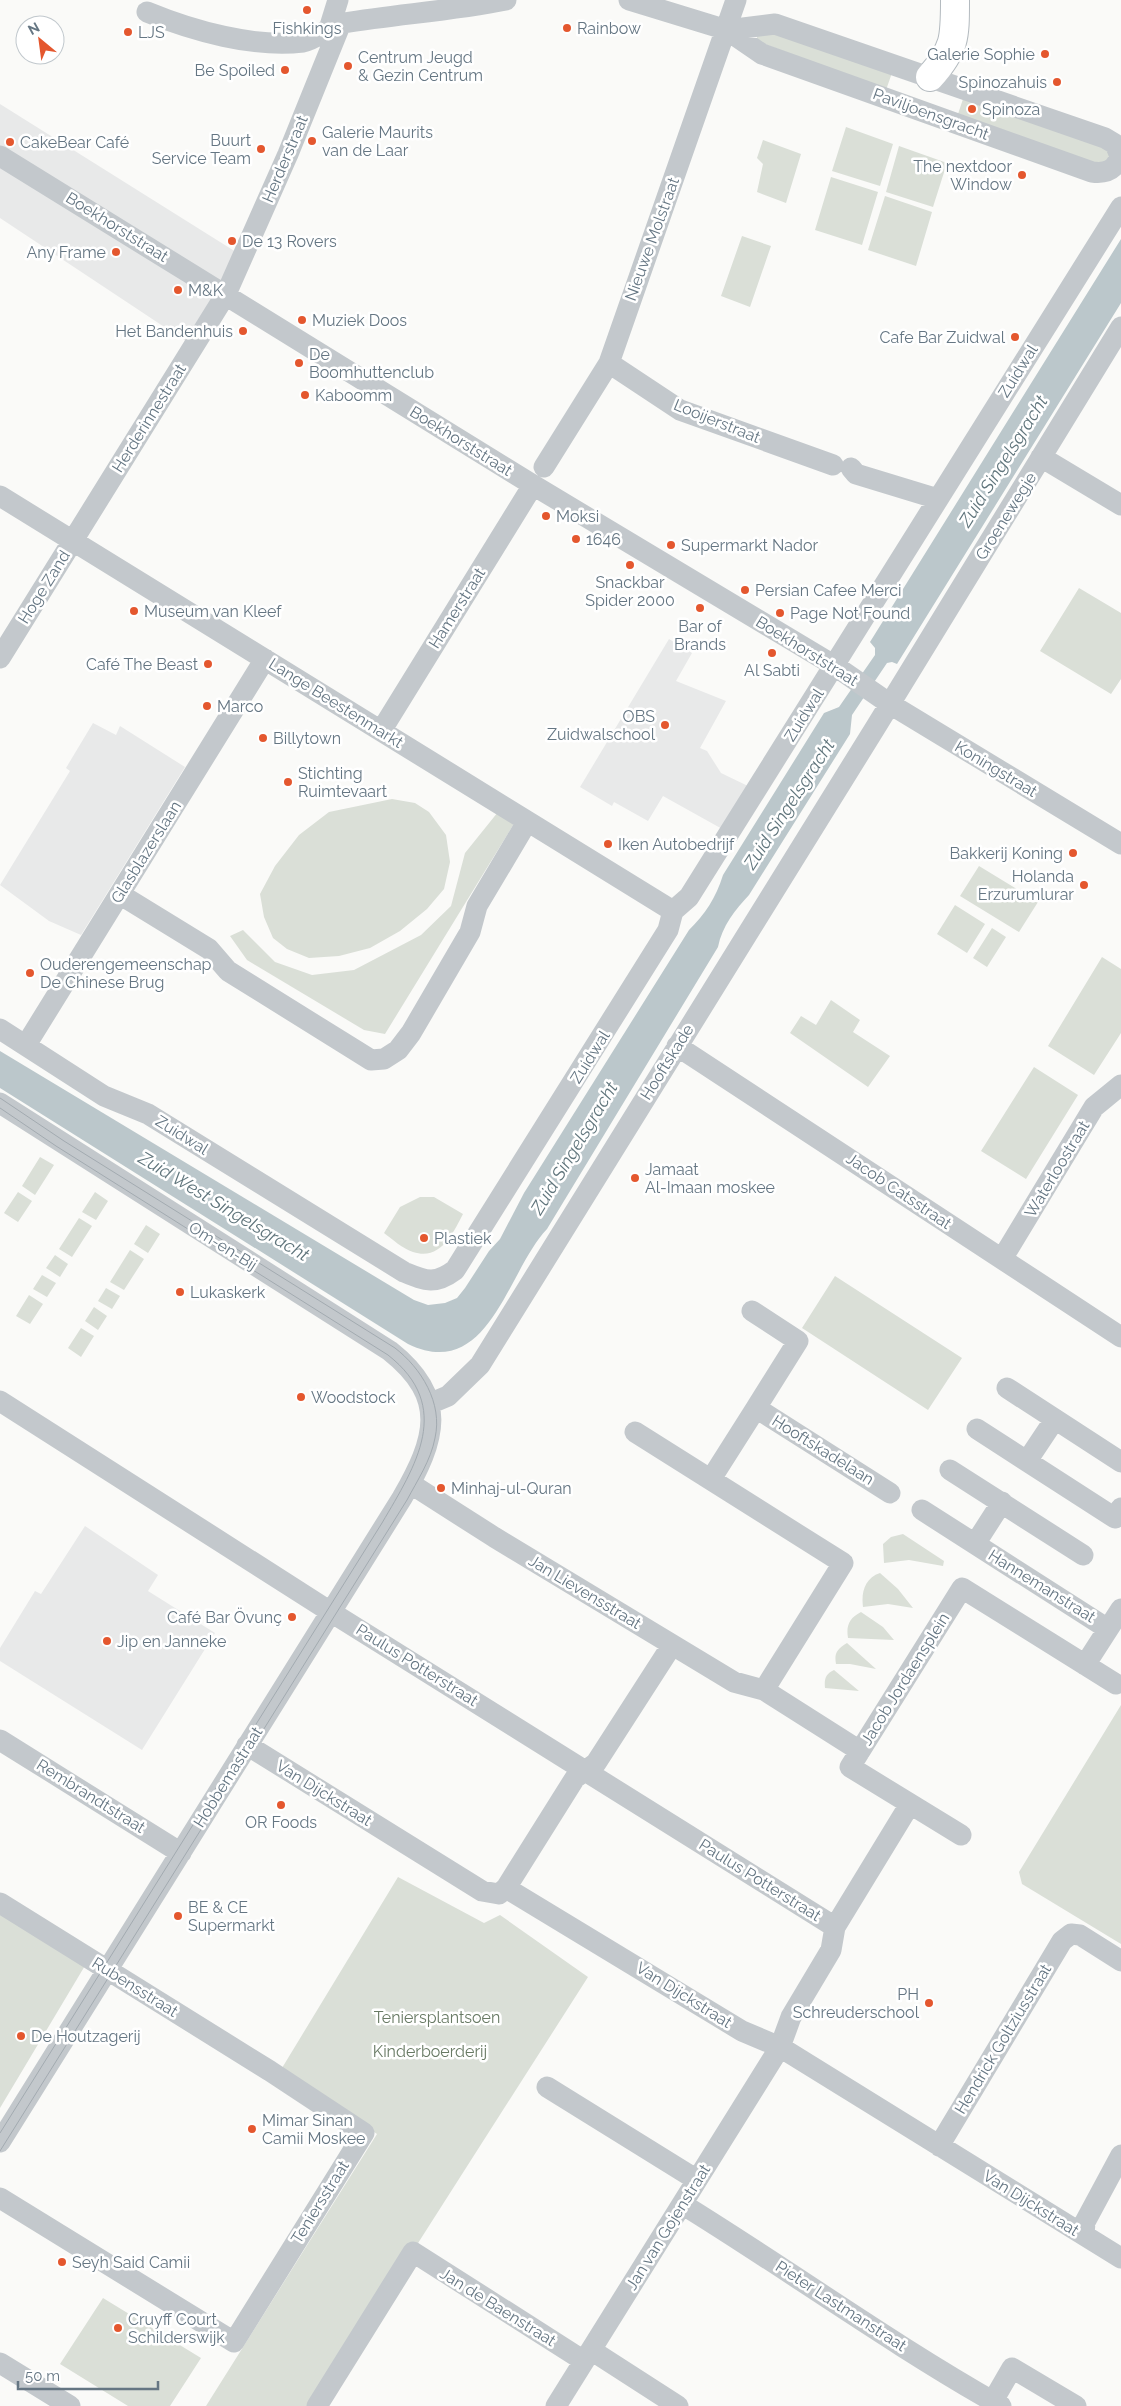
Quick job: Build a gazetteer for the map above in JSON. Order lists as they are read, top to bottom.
{
  "streets": {
    "street": [
      "Paviljoensgracht",
      "Herderstraat",
      "Boekhorststraat",
      "Nieuwe Molstraat",
      "Zuidwal",
      "Herderinnestraat",
      "Looijerstraat",
      "Groenewegje",
      "Hoge Zand",
      "Hamerstraat",
      "Lange Beestenmarkt",
      "Koningstraat",
      "Glasblazerslaan",
      "Hooftskade",
      "Waterloostraat",
      "Jacob Catsstraat",
      "Om-en-Bij",
      "Hooftskadelaan",
      "Hannemanstraat",
      "Jan Lievensstraat",
      "Paulus Potterstraat",
      "Jacob Jordaensplein",
      "Hobbemastraat",
      "Van Dijckstraat",
      "Rembrandtstraat",
      "Rubensstraat",
      "Hendrick Goltziusstraat",
      "Teniersstraat",
      "Jan van Gojenstraat",
      "Pieter Lastmanstraat",
      "Jan de Baenstraat"
    ]
  },
  "crossings": [
    ["Paviljoensgracht", "Nieuwe Molstraat"],
    ["Herderstraat", "Boekhorststraat"],
    ["Herderstraat", "Herderinnestraat"],
    ["Boekhorststraat", "Zuidwal"],
    ["Boekhorststraat", "Herderinnestraat"],
    ["Boekhorststraat", "Groenewegje"],
    ["Boekhorststraat", "Hamerstraat"],
    ["Boekhorststraat", "Koningstraat"],
    ["Boekhorststraat", "Hooftskade"],
    ["Nieuwe Molstraat", "Looijerstraat"],
    ["Zuidwal", "Looijerstraat"],
    ["Zuidwal", "Lange Beestenmarkt"],
    ["Zuidwal", "Glasblazerslaan"],
    ["Herderinnestraat", "Hoge Zand"],
    ["Herderinnestraat", "Lange Beestenmarkt"],
    ["Groenewegje", "Koningstraat"],
    ["Groenewegje", "Hooftskade"],
    ["Hoge Zand", "Lange Beestenmarkt"],
    ["Hamerstraat", "Lange Beestenmarkt"],
    ["Lange Beestenmarkt", "Glasblazerslaan"],
    ["Koningstraat", "Hooftskade"],
    ["Hooftskade", "Jacob Catsstraat"],
    ["Hooftskade", "Om-en-Bij"],
    ["Hooftskade", "Hobbemastraat"],
    ["Waterloostraat", "Jacob Catsstraat"],
    ["Om-en-Bij", "Hobbemastraat"],
    ["Hannemanstraat", "Jacob Jordaensplein"],
    ["Jan Lievensstraat", "Jacob Jordaensplein"],
    ["Jan Lievensstraat", "Hobbemastraat"],
    ["Paulus Potterstraat", "Hobbemastraat"],
    ["Paulus Potterstraat", "Jan van Gojenstraat"],
    ["Hobbemastraat", "Van Dijckstraat"],
    ["Hobbemastraat", "Rembrandtstraat"],
    ["Hobbemastraat", "Rubensstraat"],
    ["Van Dijckstraat", "Hendrick Goltziusstraat"],
    ["Van Dijckstraat", "Jan van Gojenstraat"],
    ["Rubensstraat", "Teniersstraat"],
    ["Jan van Gojenstraat", "Pieter Lastmanstraat"],
    ["Jan van Gojenstraat", "Jan de Baenstraat"]
  ],
  "water": ["Zuid Singelsgracht", "Zuid West Singelsgracht"],
  "parks": ["Teniersplantsoen", "Kinderboerderij"],
  "places": [
    "Fishkings",
    "Rainbow",
    "LJS",
    "Galerie Sophie",
    "Centrum Jeugd & Gezin Centrum",
    "Be Spoiled",
    "Spinozahuis",
    "Spinoza",
    "Galerie Maurits van de Laar",
    "CakeBear Café",
    "Buurt Service Team",
    "The nextdoor Window",
    "De 13 Rovers",
    "Any Frame",
    "M&K",
    "Muziek Doos",
    "Het Bandenhuis",
    "Cafe Bar Zuidwal",
    "De Boomhuttenclub",
    "Kaboomm",
    "Moksi",
    "1646",
    "Supermarkt Nador",
    "Snackbar Spider 2000",
    "Persian Cafee Merci",
    "Bar of Brands",
    "Museum van Kleef",
    "Page Not Found",
    "Al Sabti",
    "Café The Beast",
    "Marco",
    "OBS Zuidwalschool",
    "Billytown",
    "Stichting Ruimtevaart",
    "Iken Autobedrijf",
    "Bakkerij Koning",
    "Holanda Erzurumlurar",
    "Ouderengemeenschap De Chinese Brug",
    "Jamaat Al-Imaan moskee",
    "Plastiek",
    "Lukaskerk",
    "Woodstock",
    "Minhaj-ul-Quran",
    "Café Bar Övunç",
    "Jip en Janneke",
    "OR Foods",
    "BE & CE Supermarkt",
    "PH Schreuderschool",
    "De Houtzagerij",
    "Mimar Sinan Camii Moskee",
    "Seyh Said Camii",
    "Cruyff Court Schilderswijk"
  ],
  "scale_bar": "50 m",
  "north": "top left"
}
